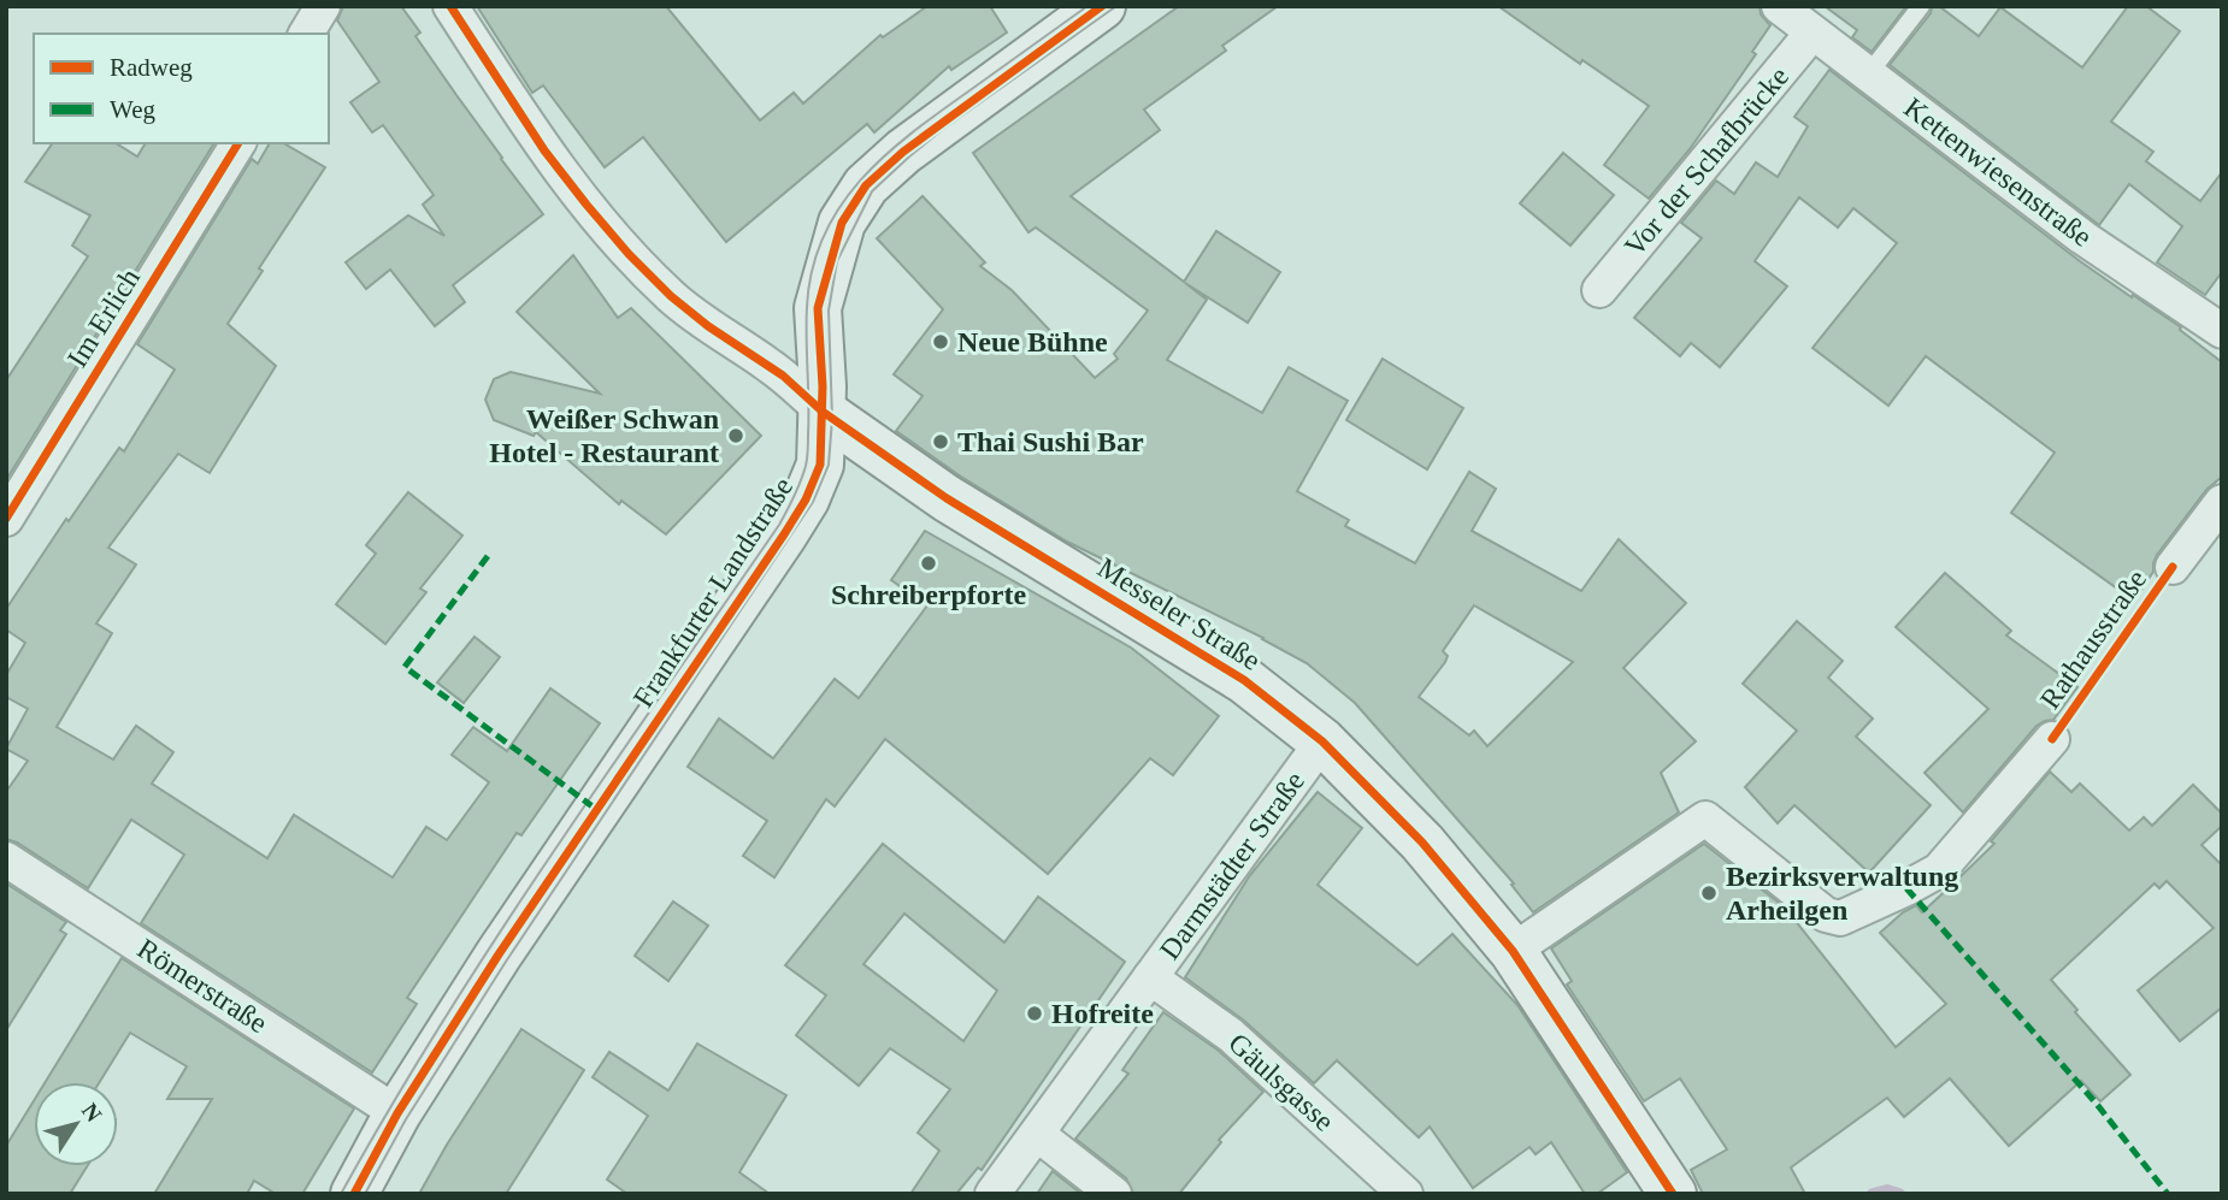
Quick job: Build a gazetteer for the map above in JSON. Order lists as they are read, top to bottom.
{
  "streets": {
    "street": [
      "Vor der Schafbrücke",
      "Kettenwiesenstraße",
      "Im Erlich",
      "Frankfurter Landstraße",
      "Messeler Straße",
      "Rathausstraße",
      "Darmstädter Straße",
      "Römerstraße",
      "Gäulsgasse"
    ]
  },
  "crossings": [
    ["Vor der Schafbrücke", "Kettenwiesenstraße"],
    ["Frankfurter Landstraße", "Messeler Straße"],
    ["Frankfurter Landstraße", "Römerstraße"],
    ["Messeler Straße", "Rathausstraße"],
    ["Messeler Straße", "Darmstädter Straße"],
    ["Darmstädter Straße", "Gäulsgasse"]
  ],
  "places": [
    "Neue Bühne",
    "Weißer Schwan Hotel - Restaurant",
    "Thai Sushi Bar",
    "Schreiberpforte",
    "Bezirksverwaltung Arheilgen",
    "Hofreite"
  ],
  "legend": ["Radweg", "Weg"],
  "north": "top right"
}
